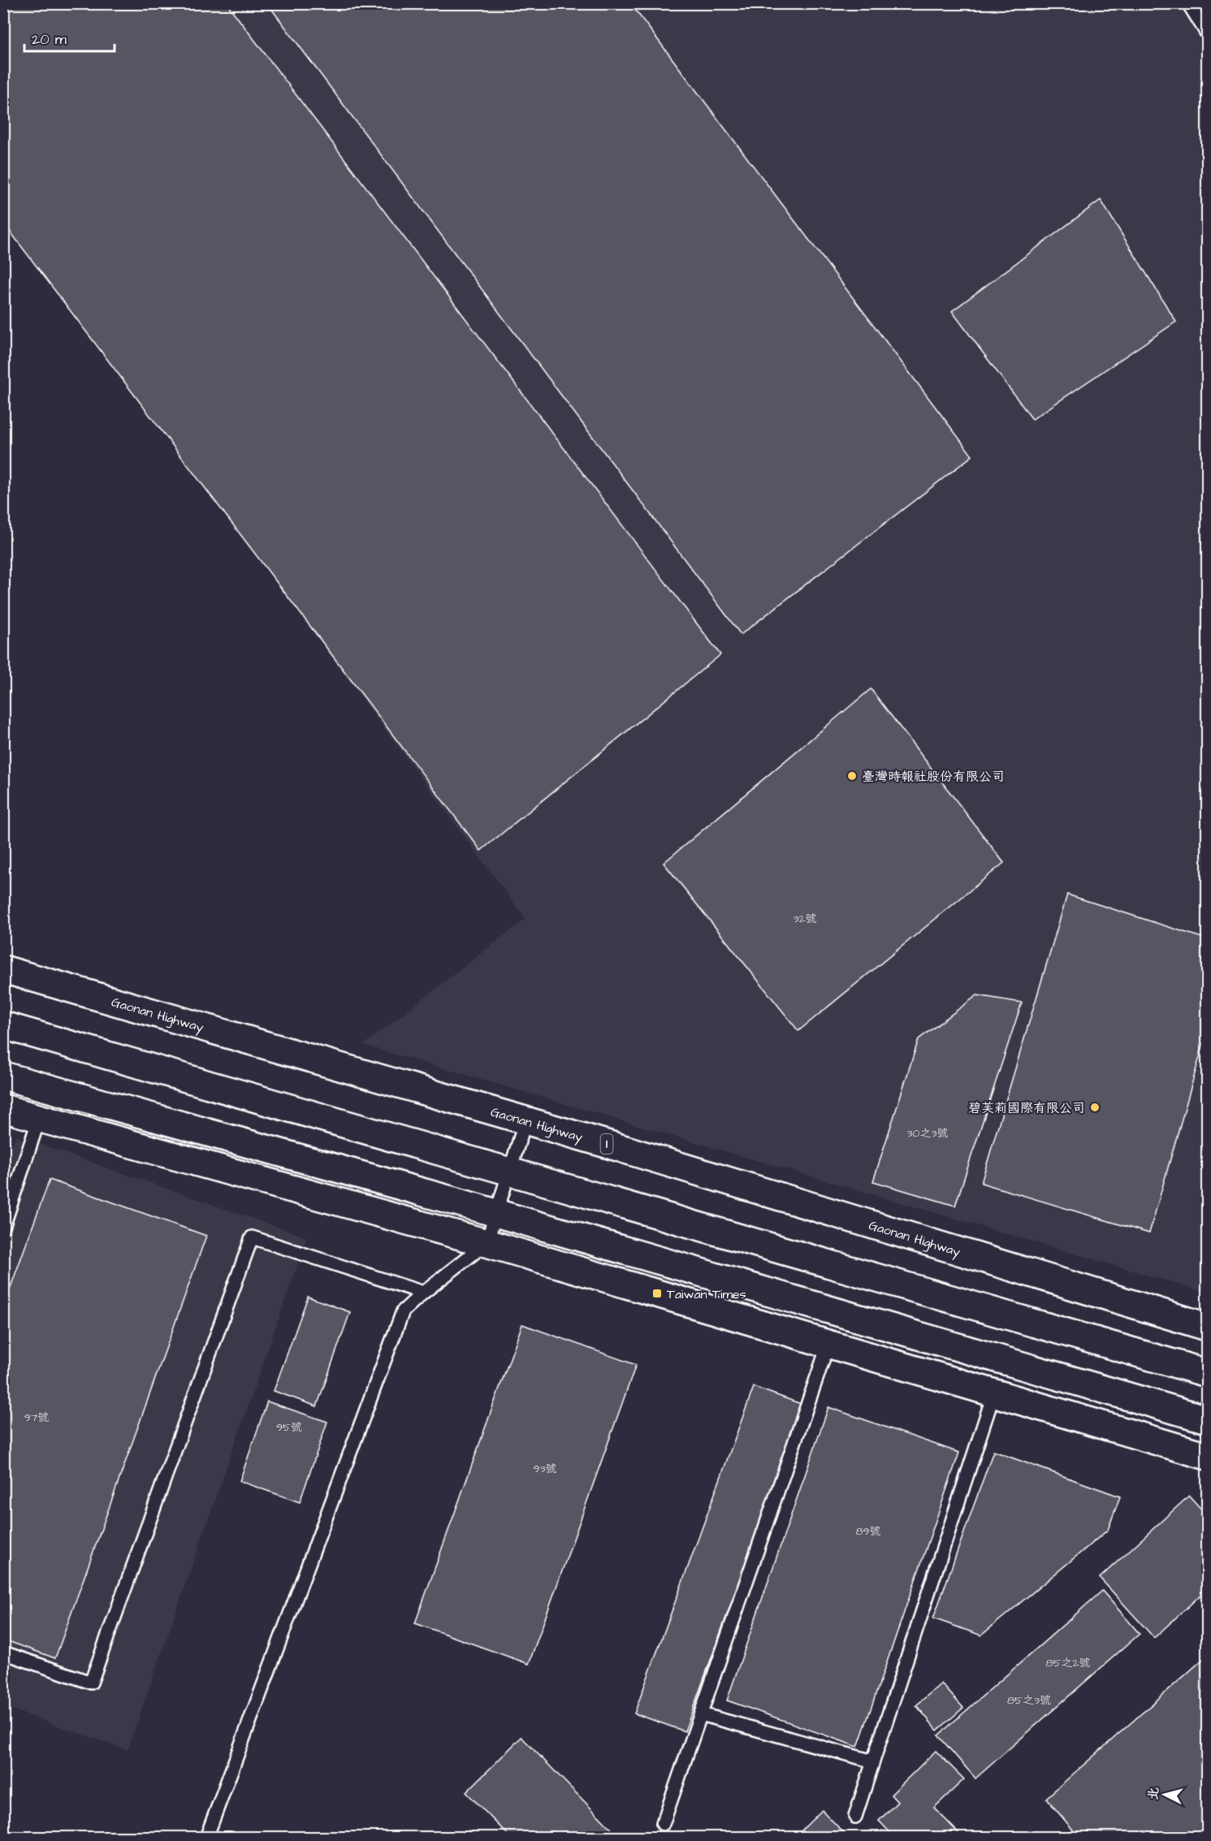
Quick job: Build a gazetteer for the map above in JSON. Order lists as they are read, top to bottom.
{
  "streets": {
    "main road": ["Gaonan Highway", "1"]
  },
  "places": {
    "other": ["臺灣時報社股份有限公司", "碧芙莉國際有限公司"],
    "transit": ["Taiwan Times"]
  },
  "house_numbers": [
    "32號",
    "30之3號",
    "97號",
    "95號",
    "93號",
    "89號",
    "85之2號",
    "85之3號"
  ],
  "scale_bar": "20 m",
  "north": "left"
}
